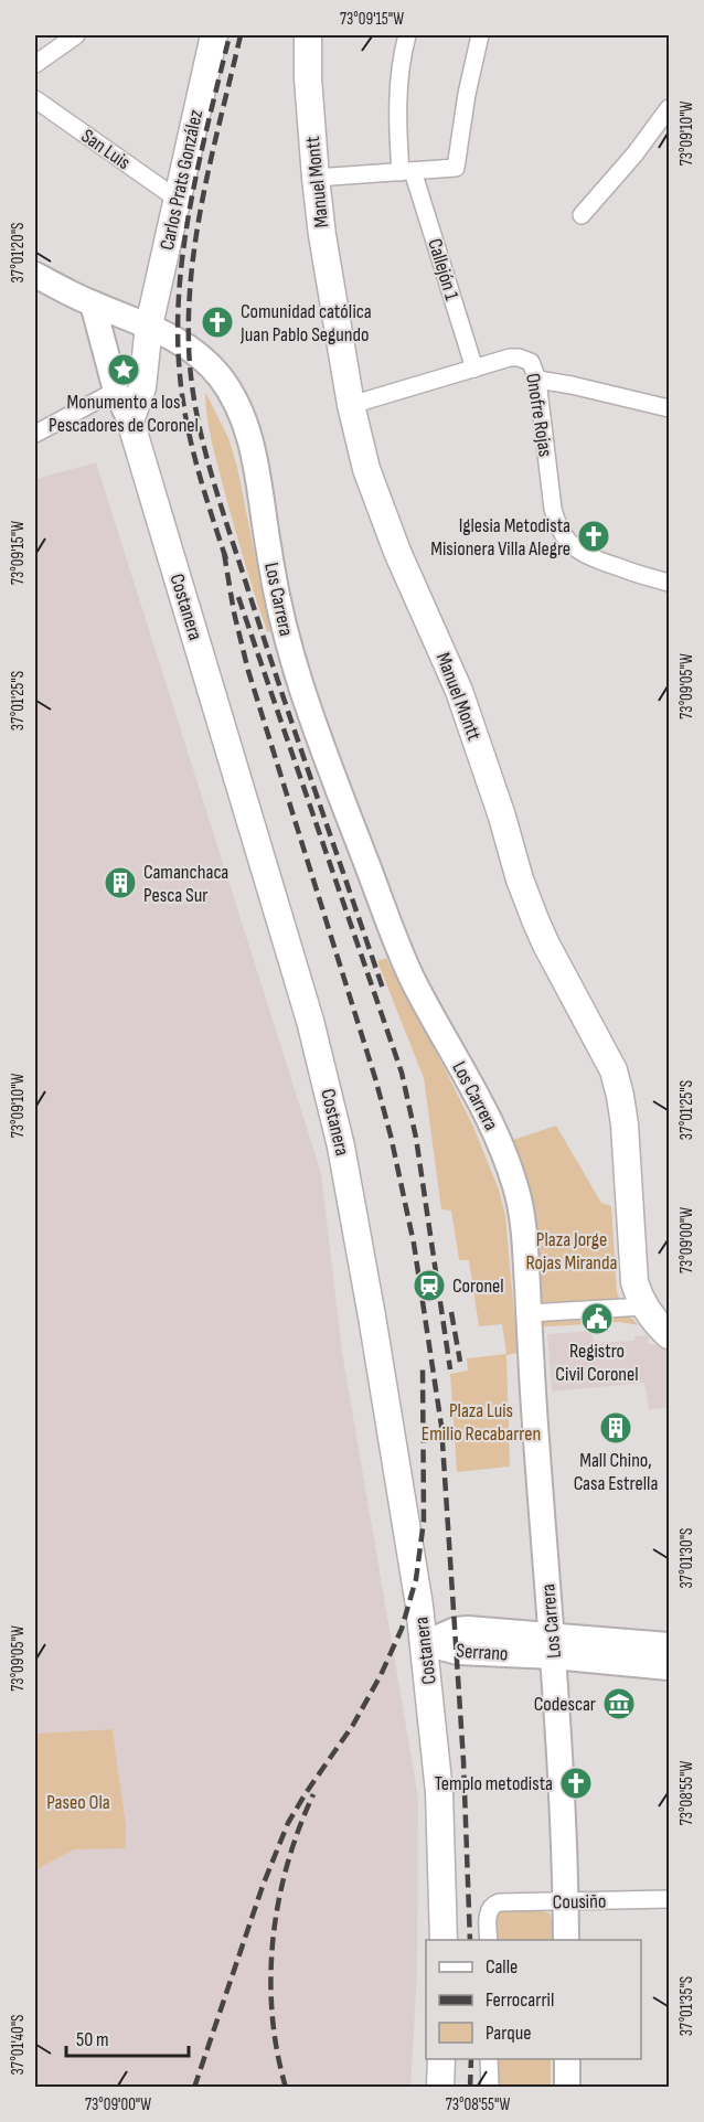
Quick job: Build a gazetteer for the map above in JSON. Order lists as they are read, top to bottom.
{
  "streets": {
    "main road": [
      "Carlos Prats González",
      "Manuel Montt",
      "Los Carrera",
      "Costanera",
      "Serrano"
    ],
    "street": [
      "San Luis",
      "Callejón 1",
      "Onofre Rojas",
      "Cousiño"
    ]
  },
  "crossings": [
    ["San Luis", "Carlos Prats González"],
    ["Carlos Prats González", "Los Carrera"],
    ["Manuel Montt", "Onofre Rojas"],
    ["Callejón 1", "Onofre Rojas"],
    ["Los Carrera", "Serrano"],
    ["Los Carrera", "Cousiño"],
    ["Costanera", "Serrano"]
  ],
  "parks": ["Plaza Jorge Rojas Miranda", "Plaza Luis Emilio Recabarren", "Paseo Ola"],
  "places": {
    "church": ["Comunidad católica Juan Pablo Segundo", "Iglesia Metodista Misionera Villa Alegre", "Templo metodista"],
    "place": ["Monumento a los Pescadores de Coronel"],
    "building": ["Camanchaca Pesca Sur", "Mall Chino, Casa Estrella"],
    "station": ["Coronel"],
    "public building": ["Registro Civil Coronel"],
    "museum": ["Codescar"]
  },
  "legend": ["Calle", "Ferrocarril", "Parque"],
  "scale_bar": "50 m",
  "coordinates": [
    "73°09'15\"W",
    "73°09'10\"W",
    "37°01'20\"S",
    "73°09'05\"W",
    "37°01'25\"S",
    "73°09'00\"W",
    "37°01'30\"S",
    "73°08'55\"W",
    "37°01'35\"S",
    "37°01'40\"S"
  ]
}
